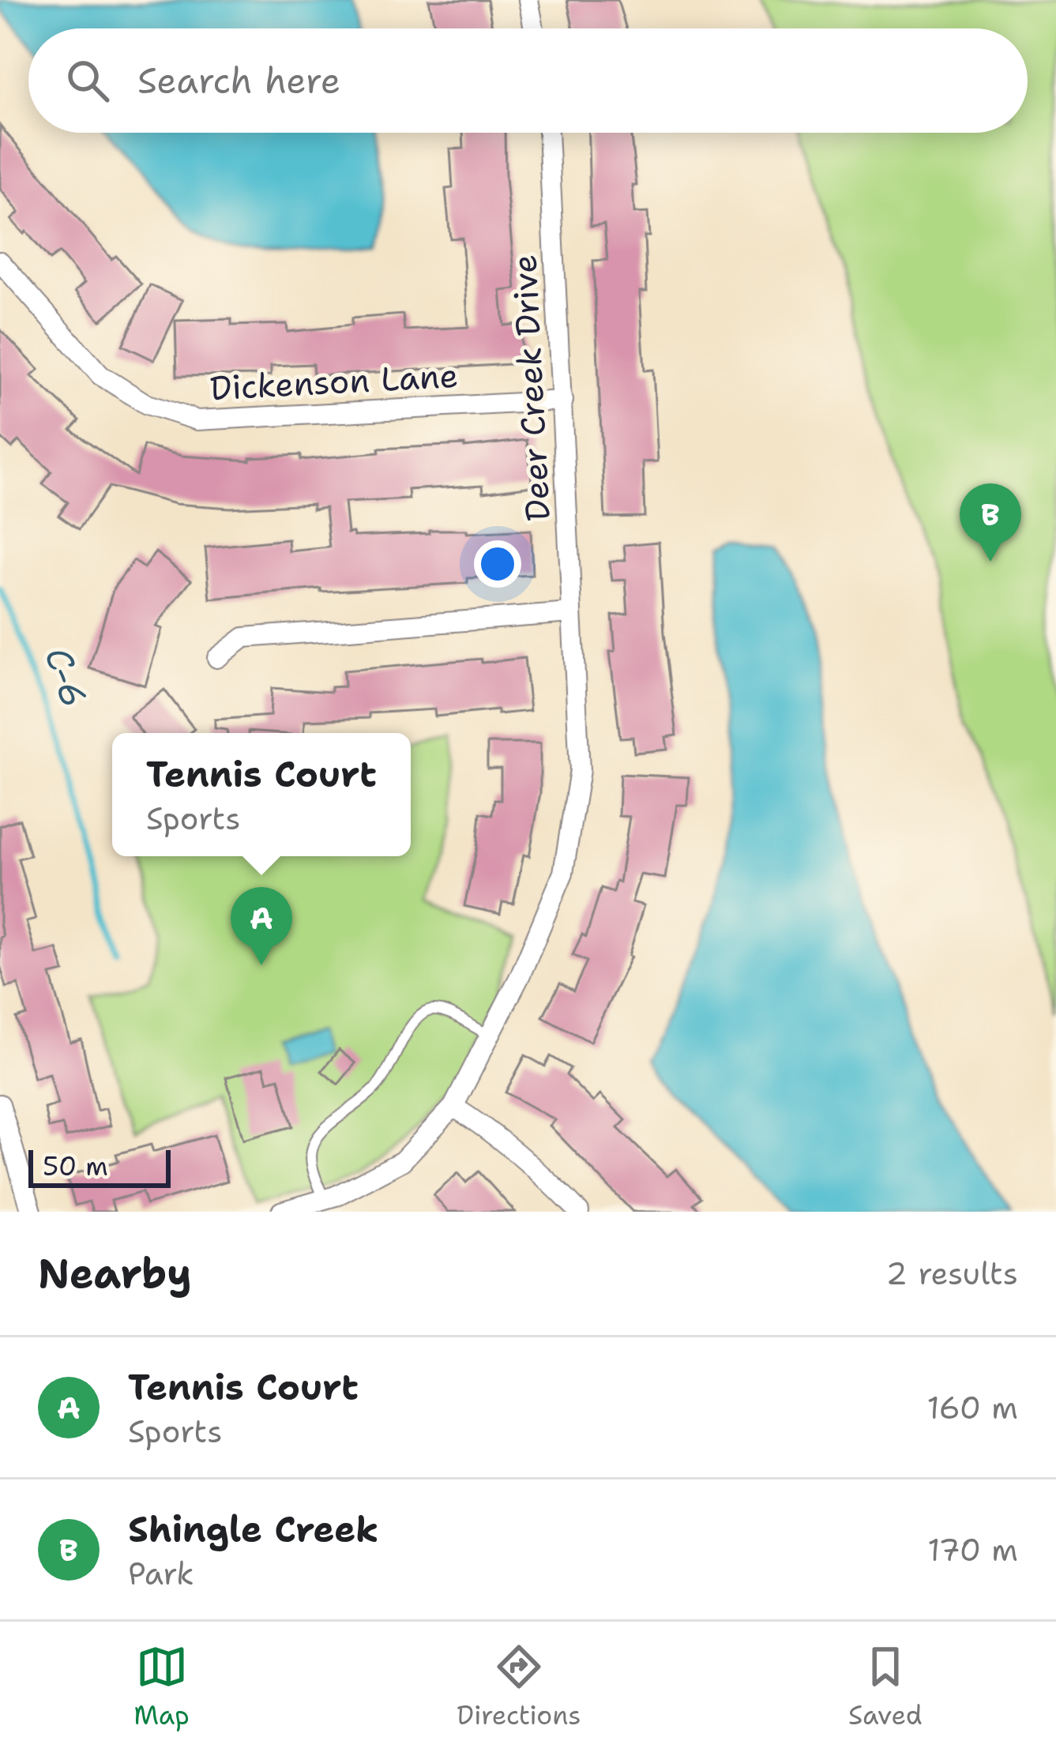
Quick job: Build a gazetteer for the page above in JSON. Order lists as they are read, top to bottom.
{
  "streets": {
    "street": ["Dickenson Lane", "Deer Creek Drive"]
  },
  "crossings": [
    ["Dickenson Lane", "Deer Creek Drive"]
  ],
  "water": ["C-6"],
  "scale_bar": "50 m",
  "page": {
    "search": "Search here",
    "pins": ["B", "A"],
    "popup": ["Tennis Court", "Sports"],
    "scale": "50 m",
    "heading": ["Nearby", "2 results"],
    "list": [
      {
        "mark": "A",
        "name": "Tennis Court",
        "note": "Sports",
        "value": "160 m"
      },
      {
        "mark": "B",
        "name": "Shingle Creek",
        "note": "Park",
        "value": "170 m"
      }
    ],
    "nav": ["Map", "Directions", "Saved"]
  }
}
